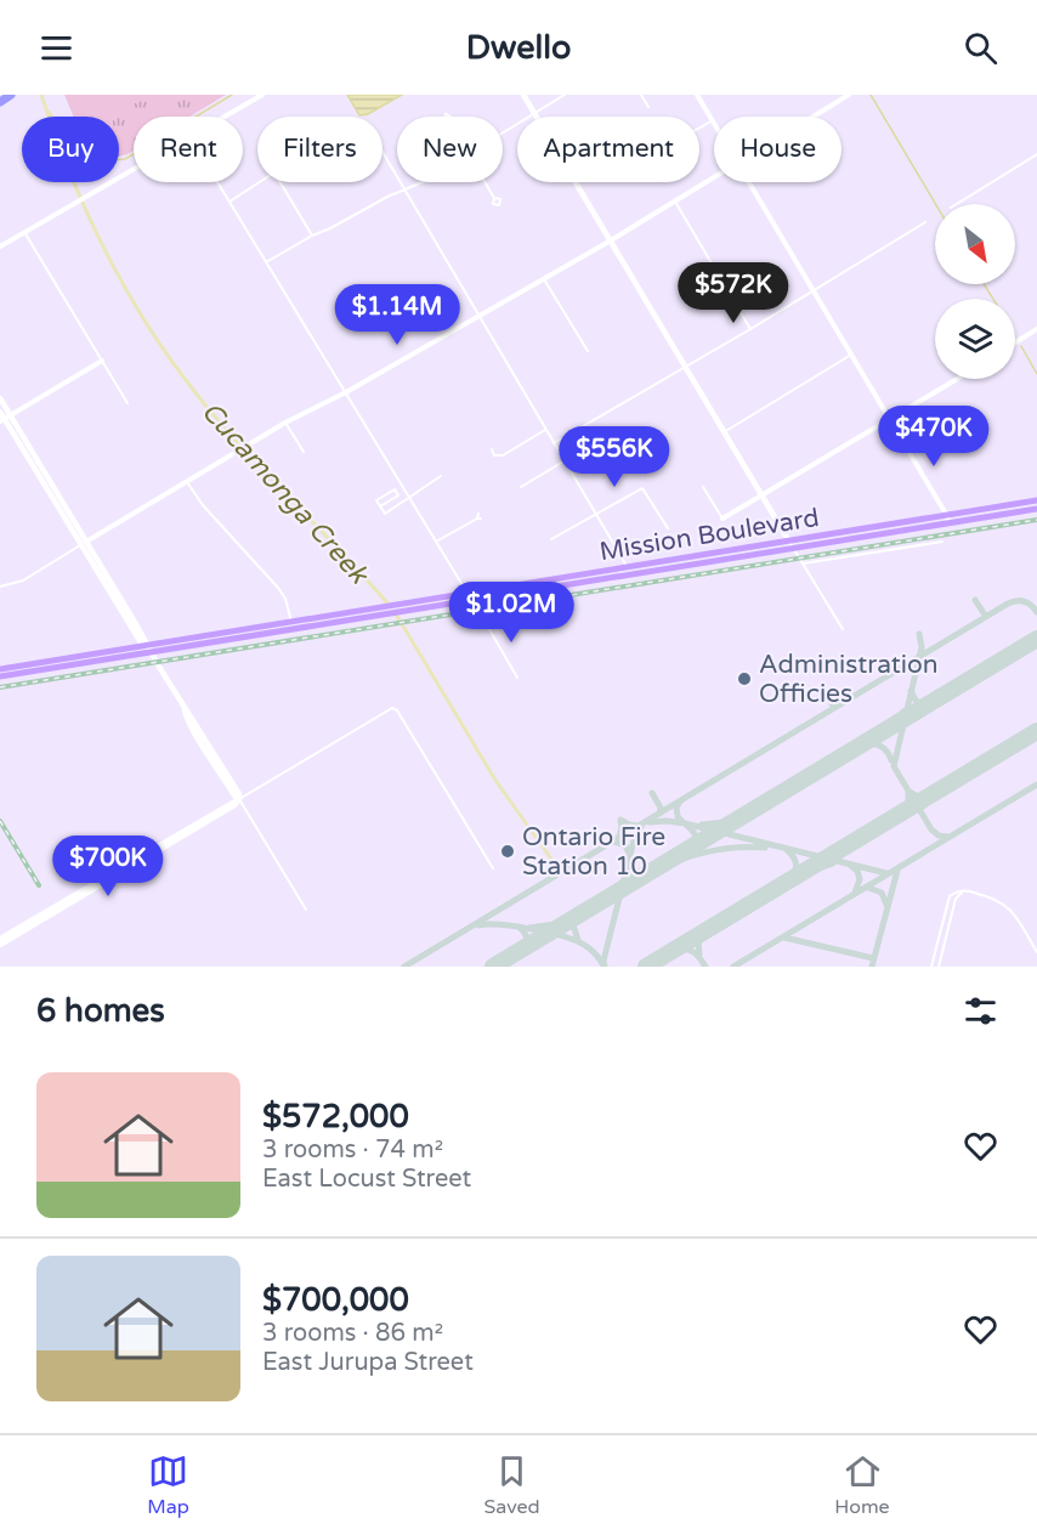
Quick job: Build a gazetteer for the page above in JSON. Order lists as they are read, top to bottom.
{
  "streets": {
    "main road": ["Mission Boulevard"]
  },
  "water": ["Cucamonga Creek"],
  "places": ["Administration Officies", "Ontario Fire Station 10"],
  "north": "bottom right",
  "page": {
    "header": "Dwello",
    "chip": [
      "Buy",
      "Rent",
      "Filters",
      "New",
      "Apartment",
      "House"
    ],
    "price": [
      "$572K",
      "$1.14M",
      "$470K",
      "$556K",
      "$1.02M",
      "$700K"
    ],
    "heading": "6 homes",
    "list": [
      {
        "name": "$572,000",
        "note": "3 rooms · 74 m² · East Locust Street"
      },
      {
        "name": "$700,000",
        "note": "3 rooms · 86 m² · East Jurupa Street"
      }
    ],
    "tabs": ["Map", "Saved", "Home"]
  }
}
